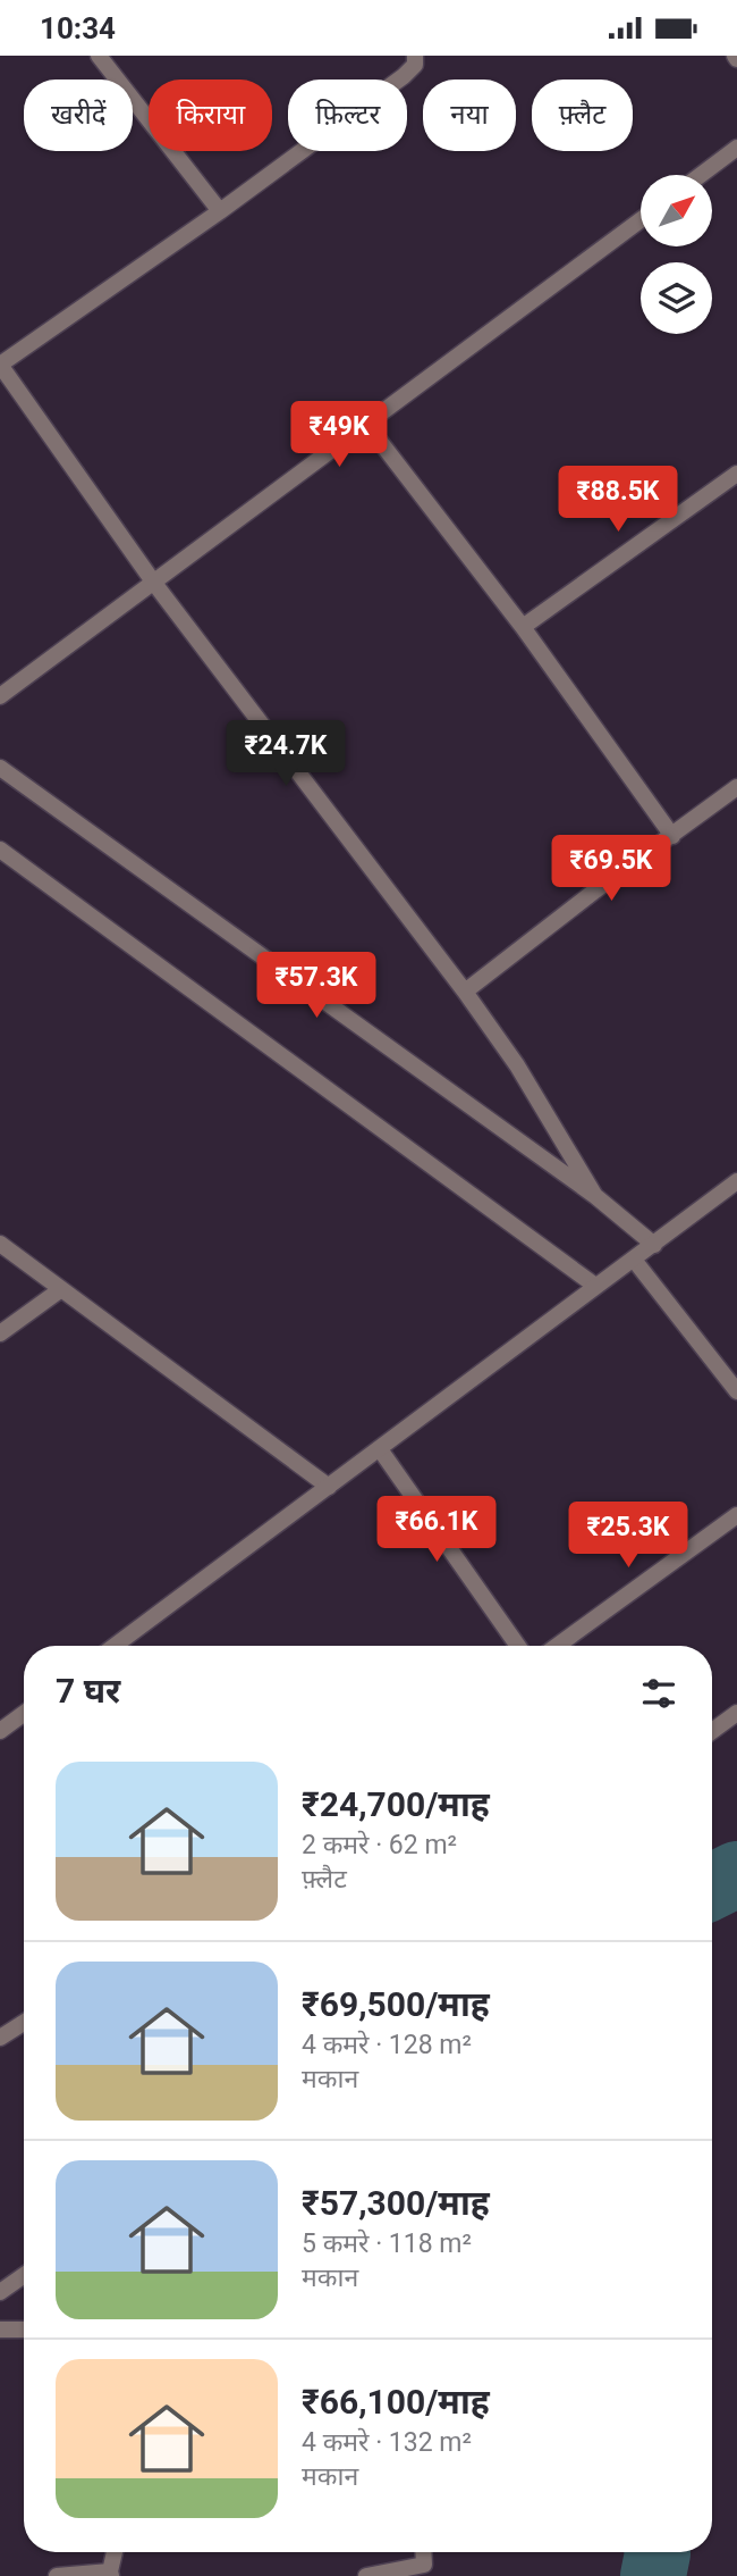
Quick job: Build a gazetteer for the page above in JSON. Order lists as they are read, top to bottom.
{
  "north": "top right",
  "page": {
    "status": "10:34",
    "chip": [
      "खरीदें",
      "किराया",
      "फ़िल्टर",
      "नया",
      "फ़्लैट"
    ],
    "price": [
      "₹49K",
      "₹88.5K",
      "₹24.7K",
      "₹69.5K",
      "₹57.3K",
      "₹66.1K",
      "₹25.3K"
    ],
    "heading": "7 घर",
    "list": [
      {
        "name": "₹24,700/माह",
        "note": "2 कमरे · 62 m² · फ़्लैट"
      },
      {
        "name": "₹69,500/माह",
        "note": "4 कमरे · 128 m² · मकान"
      },
      {
        "name": "₹57,300/माह",
        "note": "5 कमरे · 118 m² · मकान"
      },
      {
        "name": "₹66,100/माह",
        "note": "4 कमरे · 132 m² · मकान"
      }
    ]
  }
}
